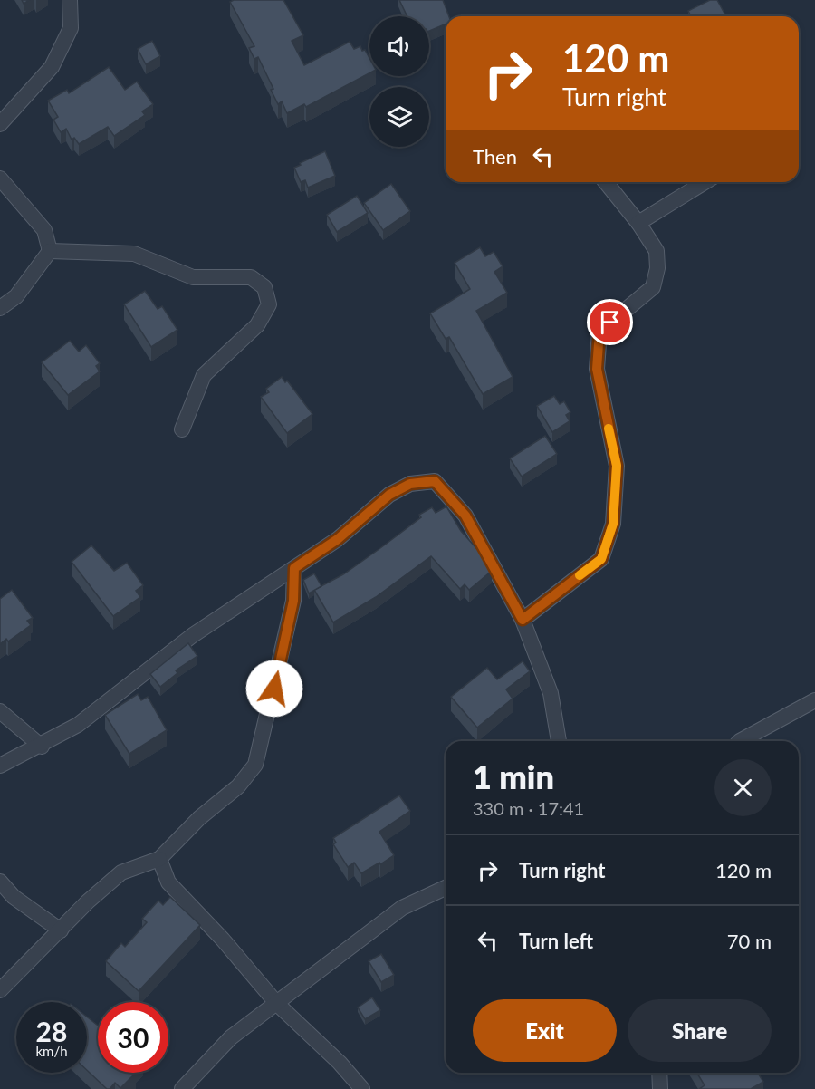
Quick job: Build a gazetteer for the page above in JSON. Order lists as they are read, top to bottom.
{
  "page": {
    "turn": ["120 m", "Turn right"],
    "then": "Then",
    "heading": ["1 min", "330 m · 17:41"],
    "list": [
      {
        "name": "Turn right",
        "value": "120 m"
      },
      {
        "name": "Turn left",
        "value": "70 m"
      }
    ],
    "buttons": ["Exit", "Share"],
    "speed": "28 km/h",
    "limit": "30"
  }
}
